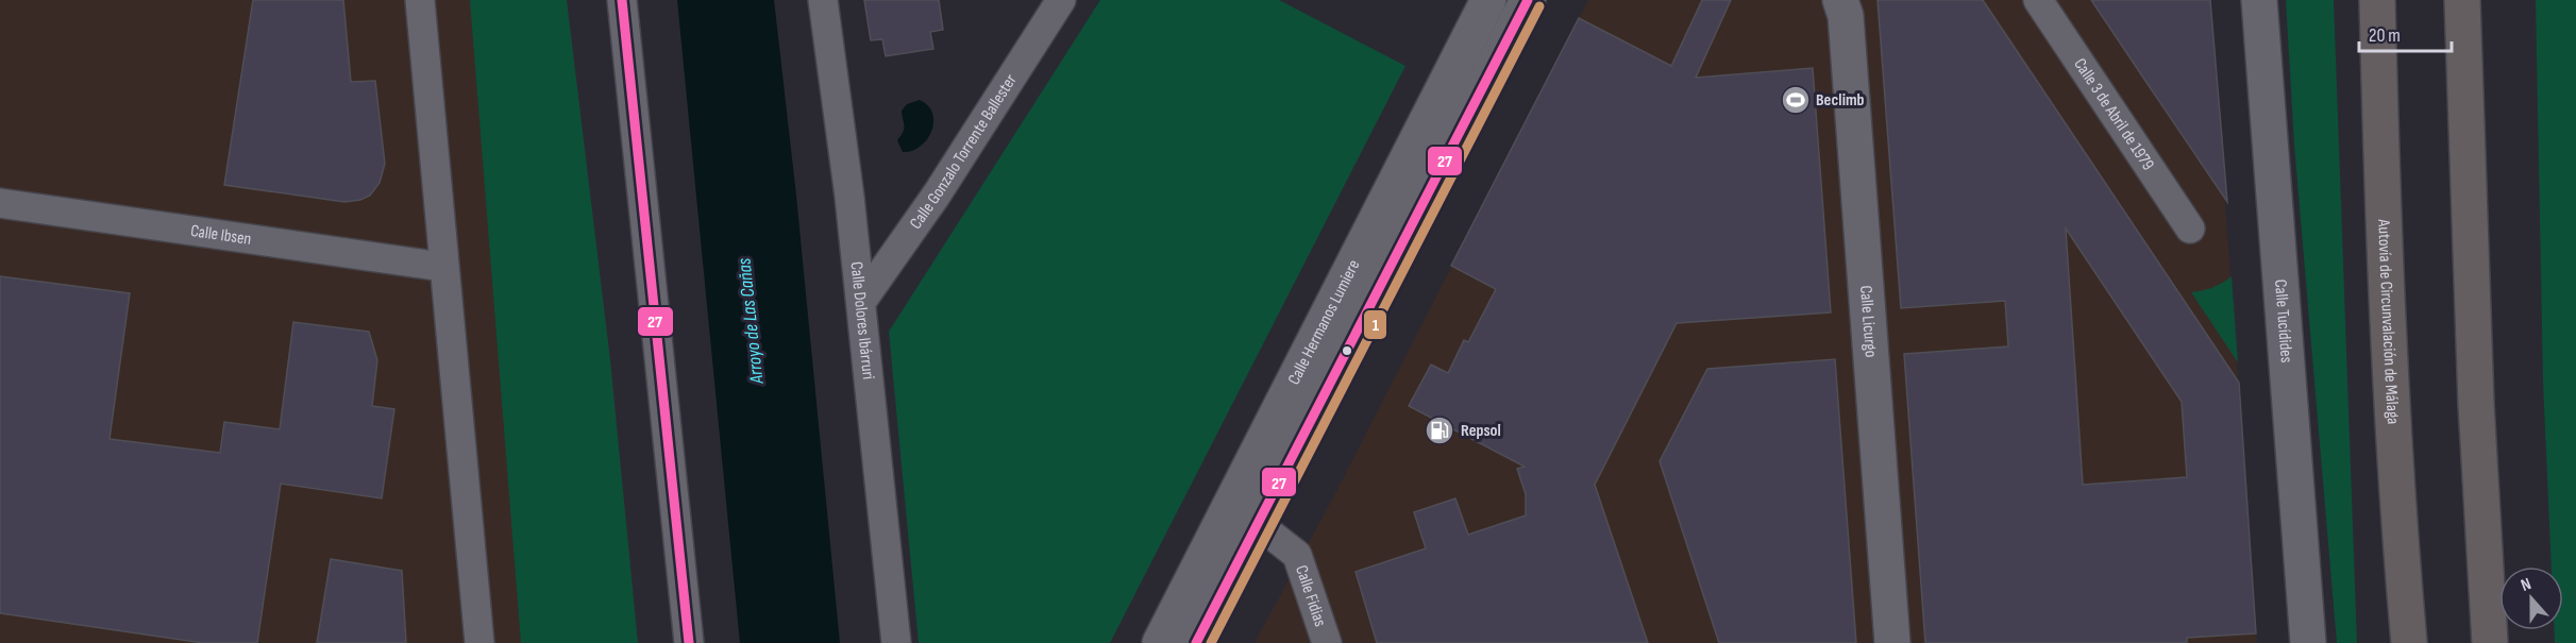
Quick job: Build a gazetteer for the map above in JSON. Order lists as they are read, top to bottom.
{
  "streets": {
    "highway": ["Autovía de Circunvalación de Málaga"],
    "main road": ["Calle Hermanos Lumiere", "Calle Licurgo", "Calle Tucídides"],
    "street": [
      "Calle 3 de Abril de 1979",
      "Calle Gonzalo Torrente Ballester",
      "Calle Ibsen",
      "Calle Dolores Ibárruri",
      "Calle Fidias"
    ]
  },
  "crossings": [
    ["Calle Gonzalo Torrente Ballester", "Calle Dolores Ibárruri"],
    ["Calle Hermanos Lumiere", "Calle Fidias"]
  ],
  "water": ["Arroyo de Las Cañas"],
  "places": {
    "sports": ["Beclimb"],
    "fuel station": ["Repsol"]
  },
  "lines": ["transit line 27", "transit line 1"],
  "scale_bar": "20 m",
  "north": "top"
}
